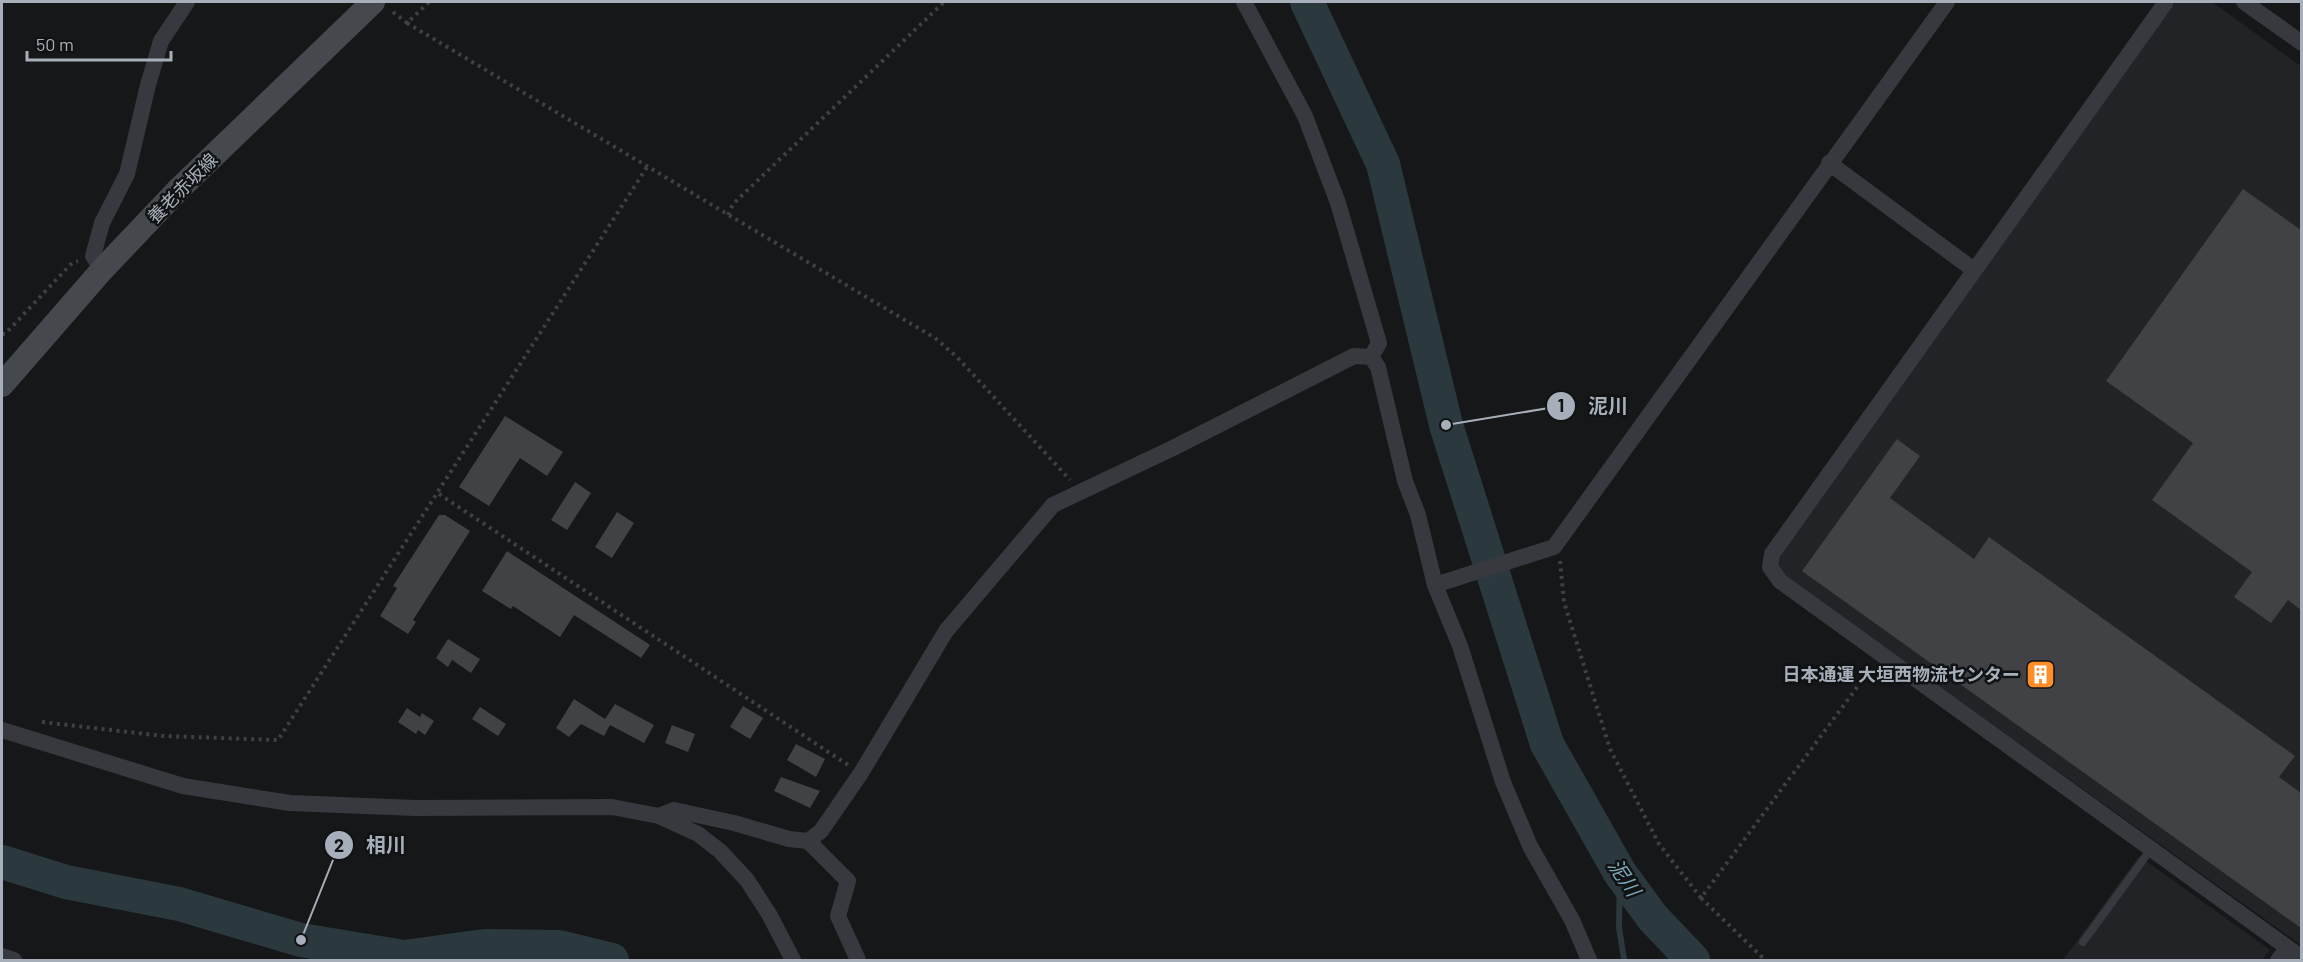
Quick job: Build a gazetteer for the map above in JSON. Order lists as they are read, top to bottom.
{
  "streets": {
    "main road": ["養老赤坂線"]
  },
  "water": ["泥川"],
  "places": {
    "other": ["泥川", "相川"],
    "building": ["日本通運 大垣西物流センター"]
  },
  "scale_bar": "50 m"
}
